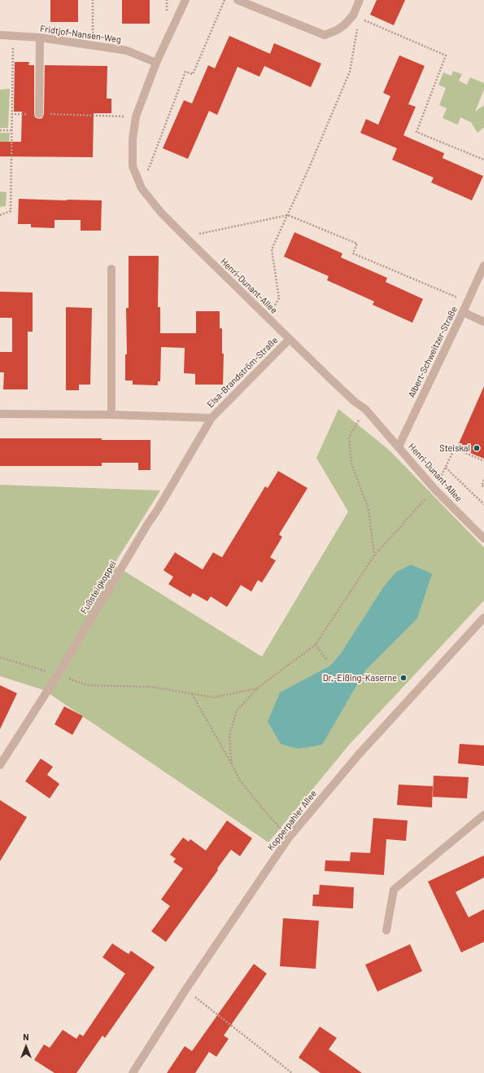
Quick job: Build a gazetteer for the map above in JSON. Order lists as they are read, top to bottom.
{
  "streets": {
    "street": [
      "Fridtjof-Nansen-Weg",
      "Henri-Dunant-Allee",
      "Albert-Schweitzer-Straße",
      "Elsa-Brandström-Straße",
      "Fußsteigkoppel",
      "Kopperpahler Allee"
    ]
  },
  "crossings": [
    ["Fridtjof-Nansen-Weg", "Henri-Dunant-Allee"],
    ["Henri-Dunant-Allee", "Albert-Schweitzer-Straße"],
    ["Henri-Dunant-Allee", "Elsa-Brandström-Straße"],
    ["Elsa-Brandström-Straße", "Fußsteigkoppel"]
  ],
  "places": ["Steiskal", "Dr.-Eißing-Kaserne"],
  "north": "top"
}
